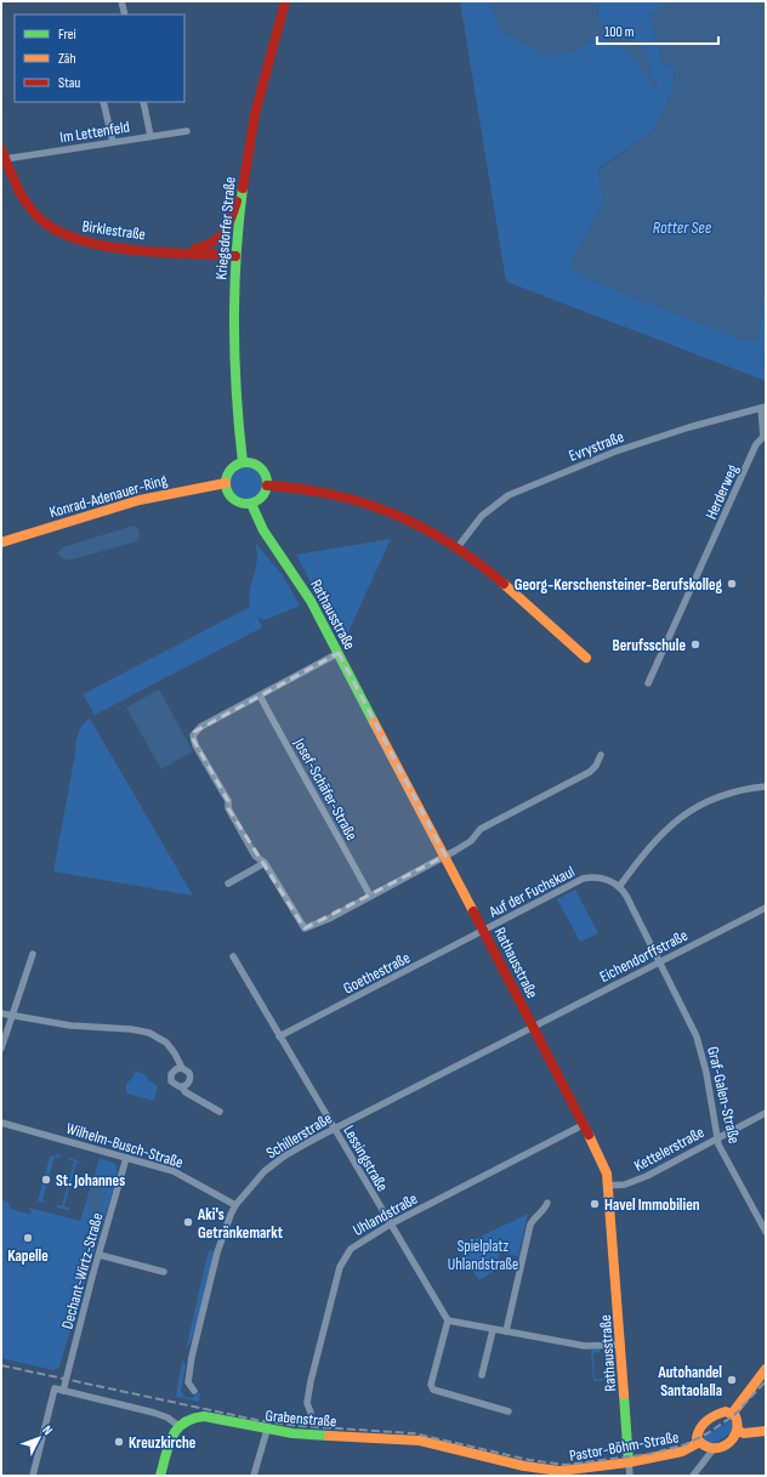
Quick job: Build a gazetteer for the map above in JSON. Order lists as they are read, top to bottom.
{
  "streets": {
    "street": [
      "Im Lettenfeld",
      "Kriegsdorfer Straße",
      "Birklestraße",
      "Evrystraße",
      "Herderweg",
      "Konrad-Adenauer-Ring",
      "Rathausstraße",
      "Josef-Schäfer-Straße",
      "Auf der Fuchskaul",
      "Eichendorffstraße",
      "Goethestraße",
      "Graf-Galen-Straße",
      "Schillerstraße",
      "Wilhelm-Busch-Straße",
      "Kettelerstraße",
      "Lessingstraße",
      "Uhlandstraße",
      "Dechant-Wirtz-Straße",
      "Grabenstraße",
      "Pastor-Böhm-Straße"
    ]
  },
  "crossings": [
    ["Im Lettenfeld", "Birklestraße"],
    ["Kriegsdorfer Straße", "Birklestraße"],
    ["Kriegsdorfer Straße", "Konrad-Adenauer-Ring"],
    ["Kriegsdorfer Straße", "Rathausstraße"],
    ["Evrystraße", "Herderweg"],
    ["Konrad-Adenauer-Ring", "Rathausstraße"],
    ["Rathausstraße", "Auf der Fuchskaul"],
    ["Rathausstraße", "Eichendorffstraße"],
    ["Rathausstraße", "Goethestraße"],
    ["Rathausstraße", "Schillerstraße"],
    ["Rathausstraße", "Kettelerstraße"],
    ["Rathausstraße", "Uhlandstraße"],
    ["Rathausstraße", "Pastor-Böhm-Straße"],
    ["Auf der Fuchskaul", "Goethestraße"],
    ["Eichendorffstraße", "Graf-Galen-Straße"],
    ["Eichendorffstraße", "Schillerstraße"],
    ["Goethestraße", "Lessingstraße"],
    ["Graf-Galen-Straße", "Kettelerstraße"],
    ["Schillerstraße", "Wilhelm-Busch-Straße"],
    ["Schillerstraße", "Lessingstraße"],
    ["Wilhelm-Busch-Straße", "Dechant-Wirtz-Straße"],
    ["Lessingstraße", "Uhlandstraße"],
    ["Grabenstraße", "Pastor-Böhm-Straße"]
  ],
  "water": ["Rotter See"],
  "parks": ["Spielplatz Uhlandstraße"],
  "places": [
    "Georg-Kerschensteiner-Berufskolleg",
    "Berufsschule",
    "St. Johannes",
    "Havel Immobilien",
    "Aki's Getränkemarkt",
    "Kapelle",
    "Autohandel Santaolalla",
    "Kreuzkirche"
  ],
  "legend": ["Frei", "Zäh", "Stau"],
  "scale_bar": "100 m",
  "north": "top right"
}
